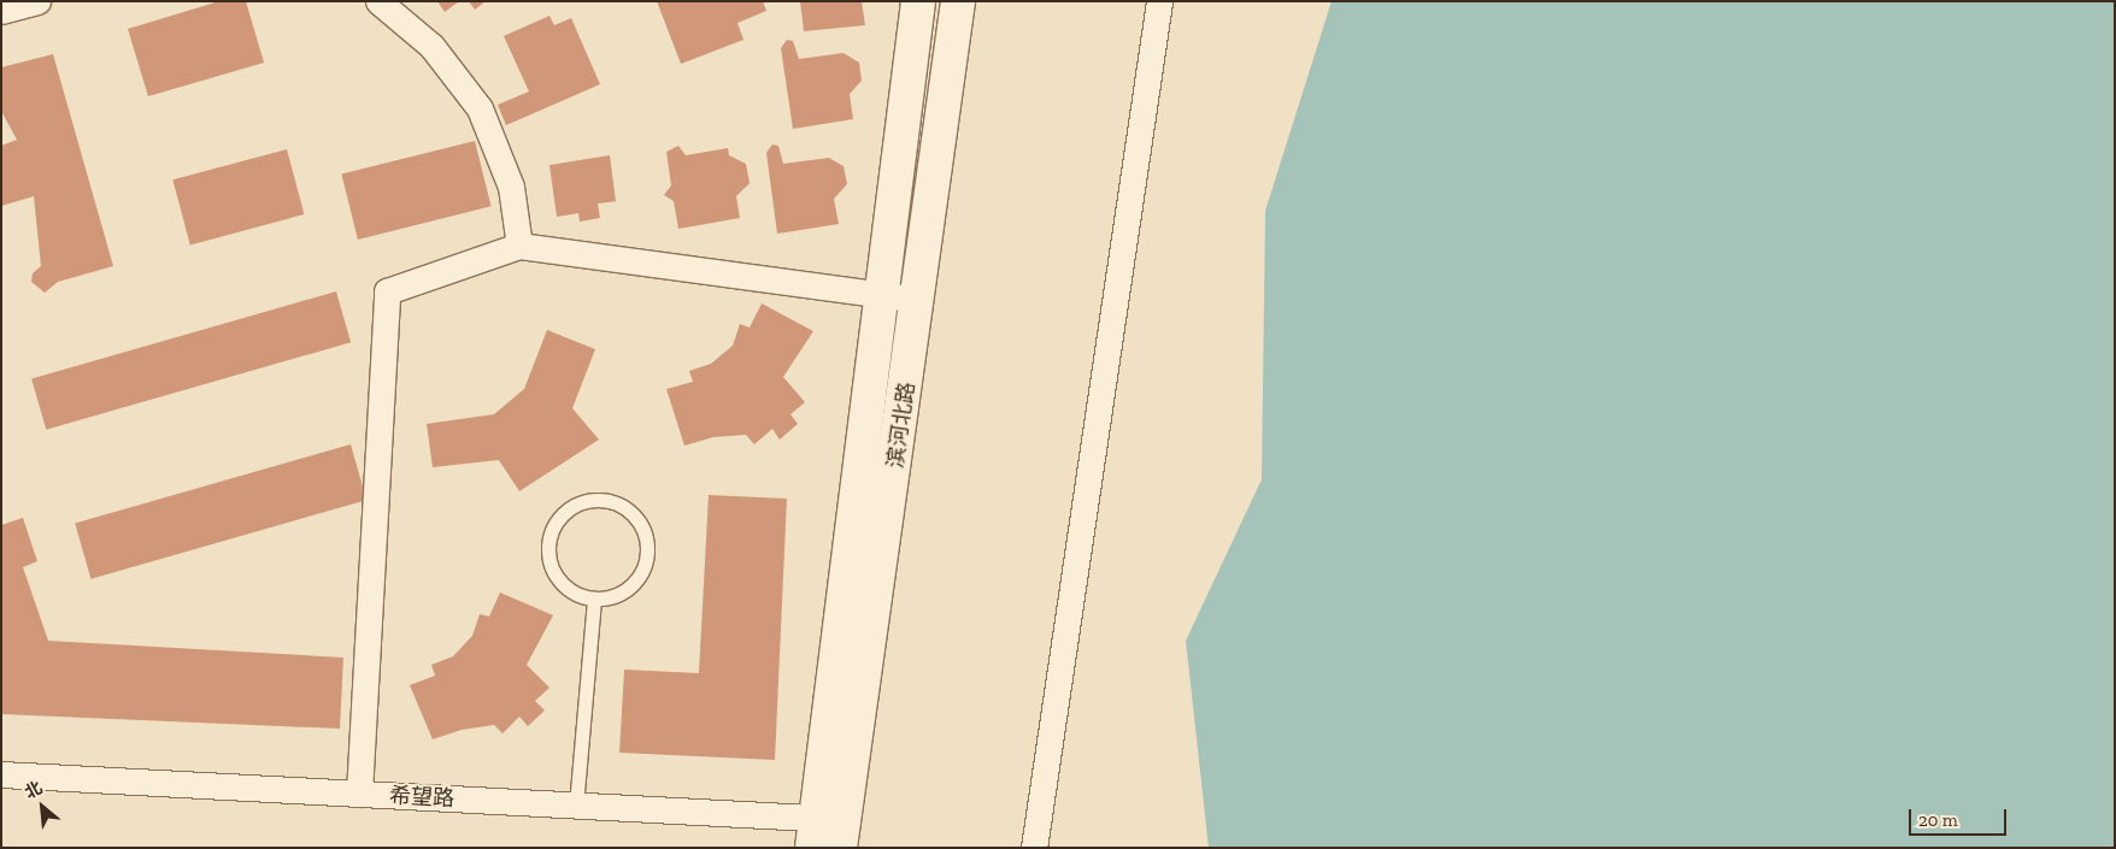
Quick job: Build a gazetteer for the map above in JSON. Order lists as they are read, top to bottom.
{
  "streets": {
    "main road": ["滨河北路"],
    "street": ["希望路"]
  },
  "crossings": [
    ["滨河北路", "希望路"]
  ],
  "scale_bar": "20 m",
  "north": "top left"
}
